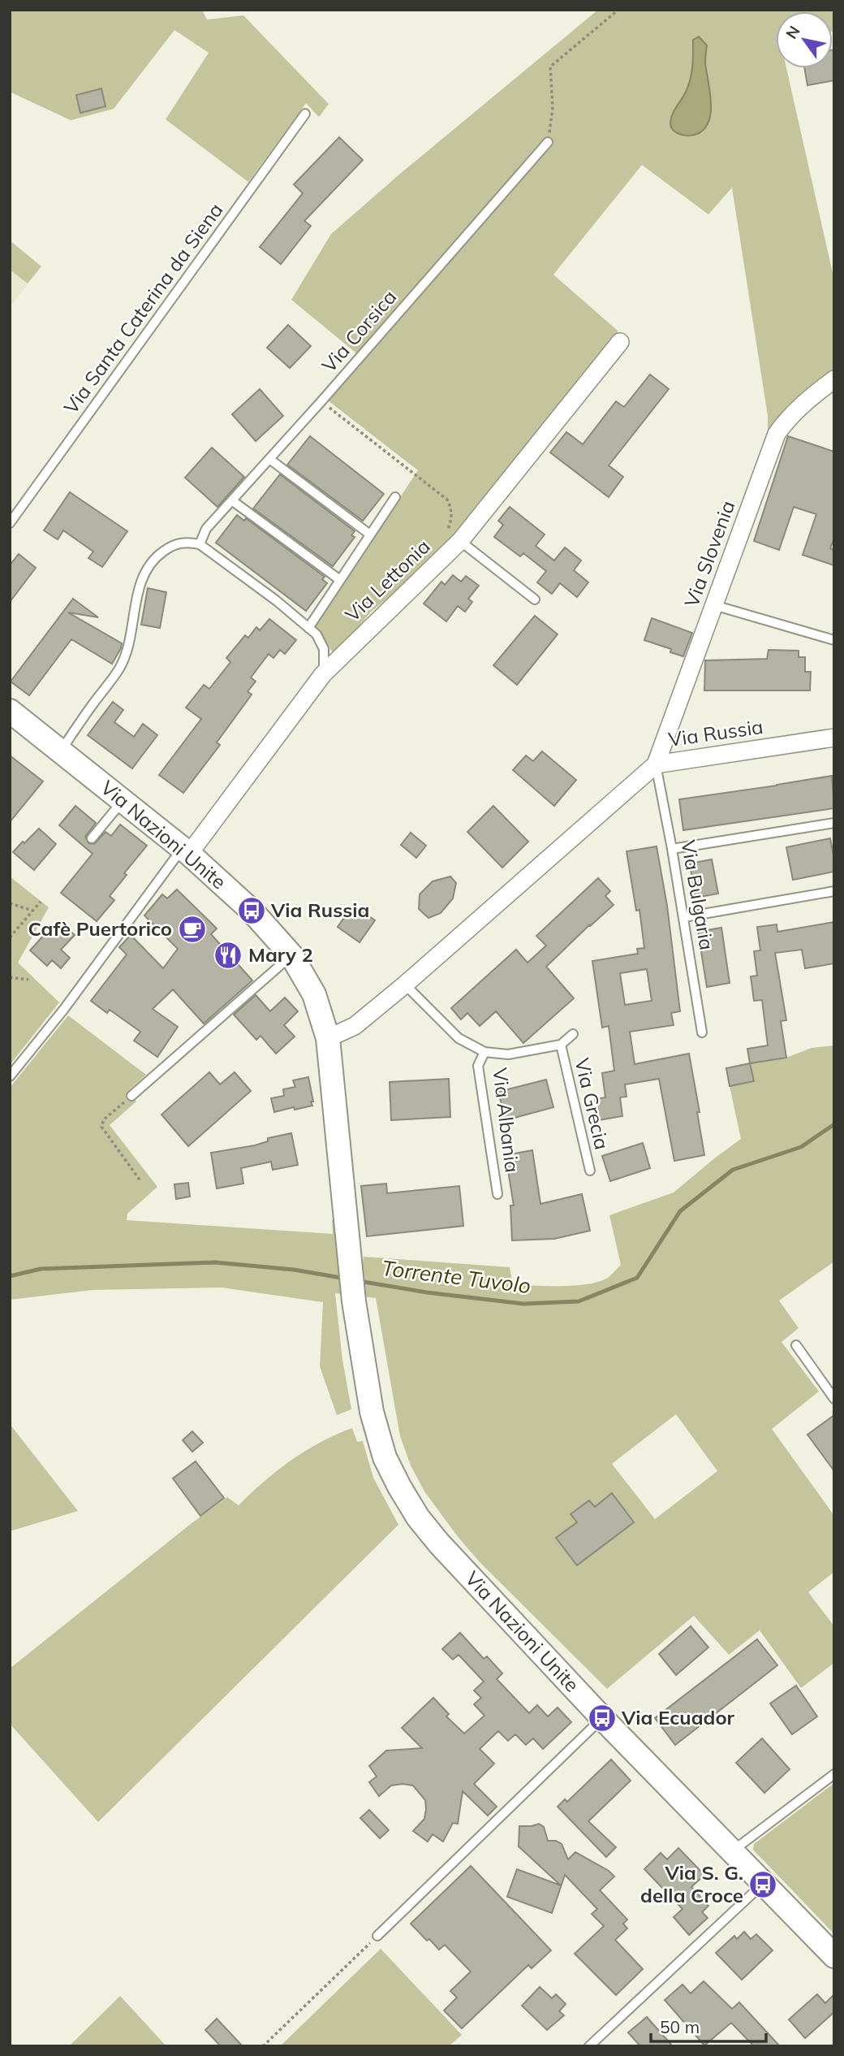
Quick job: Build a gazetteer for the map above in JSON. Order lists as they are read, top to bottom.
{
  "streets": {
    "street": [
      "Via Slovenia",
      "Via Lettonia",
      "Via Russia",
      "Via Nazioni Unite"
    ],
    "lane": [
      "Via Santa Caterina da Siena",
      "Via Corsica",
      "Via Bulgaria",
      "Via Grecia",
      "Via Albania"
    ]
  },
  "crossings": [
    ["Via Slovenia", "Via Russia"],
    ["Via Slovenia", "Via Bulgaria"],
    ["Via Lettonia", "Via Nazioni Unite"],
    ["Via Russia", "Via Nazioni Unite"],
    ["Via Russia", "Via Bulgaria"]
  ],
  "water": ["Torrente Tuvolo"],
  "places": {
    "bus stop": ["Via Russia", "Via Ecuador", "Via S. G. della Croce"],
    "cafe": ["Cafè Puertorico"],
    "restaurant": ["Mary 2"]
  },
  "scale_bar": "50 m",
  "north": "top left"
}
